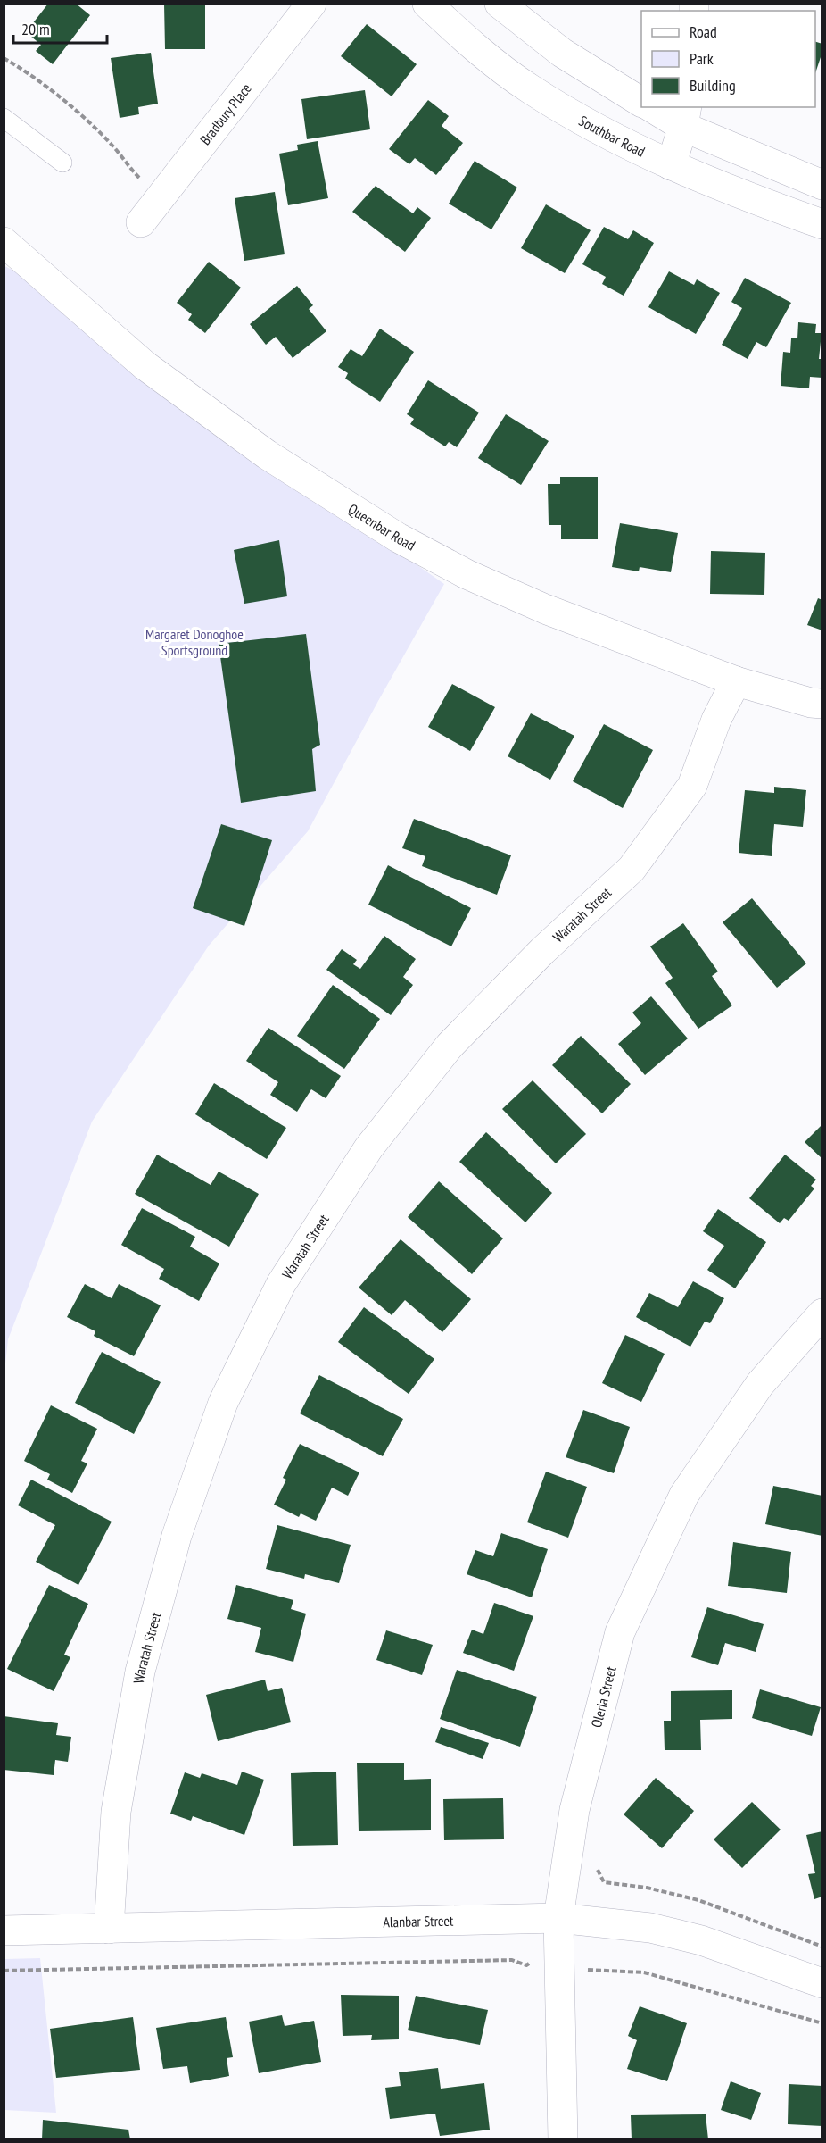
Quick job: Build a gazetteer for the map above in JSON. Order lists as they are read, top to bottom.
{
  "streets": {
    "street": [
      "Bradbury Place",
      "Southbar Road",
      "Queenbar Road",
      "Waratah Street",
      "Oleria Street",
      "Alanbar Street"
    ]
  },
  "crossings": [
    ["Queenbar Road", "Waratah Street"],
    ["Waratah Street", "Alanbar Street"],
    ["Oleria Street", "Alanbar Street"]
  ],
  "parks": ["Margaret Donoghoe Sportsground"],
  "legend": ["Road", "Park", "Building"],
  "scale_bar": "20 m"
}
